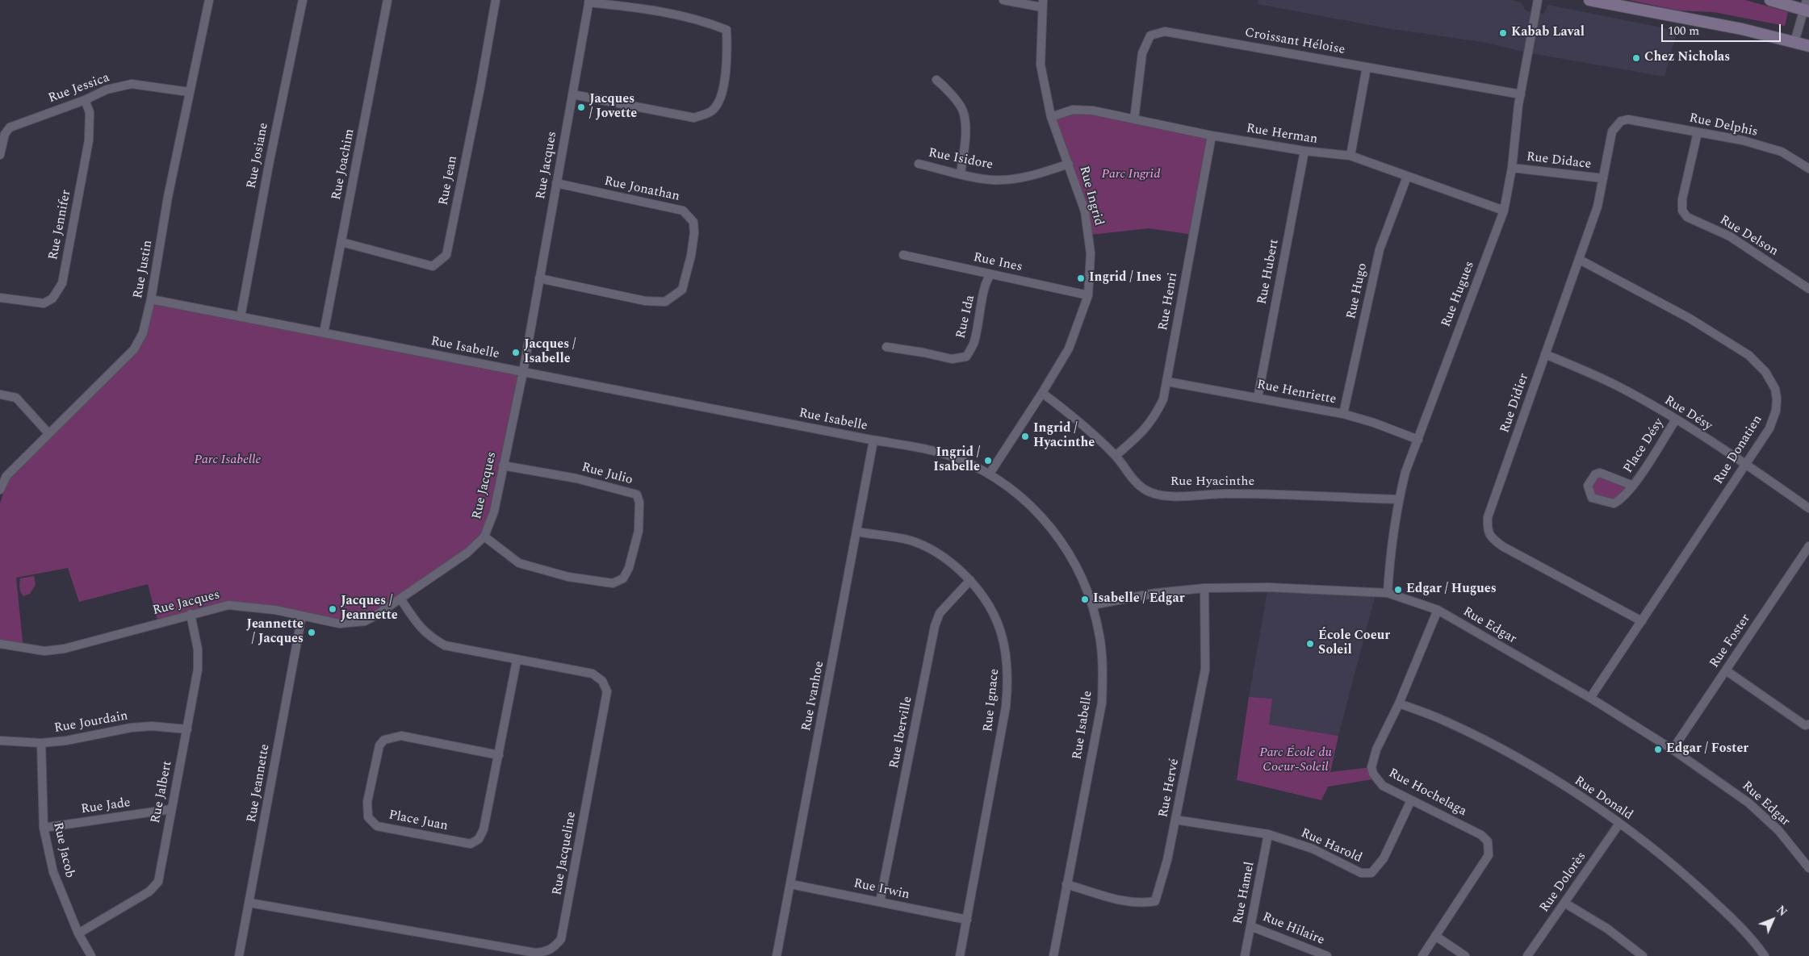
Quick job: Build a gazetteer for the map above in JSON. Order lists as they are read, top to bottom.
{
  "streets": {
    "street": [
      "Croissant Héloise",
      "Rue Jessica",
      "Rue Delphis",
      "Rue Herman",
      "Rue Josiane",
      "Rue Isidore",
      "Rue Didace",
      "Rue Joachim",
      "Rue Jacques",
      "Rue Jean",
      "Rue Jonathan",
      "Rue Ingrid",
      "Rue Jennifer",
      "Rue Delson",
      "Rue Ines",
      "Rue Justin",
      "Rue Hubert",
      "Rue Hugo",
      "Rue Hugues",
      "Rue Henri",
      "Rue Ida",
      "Rue Isabelle",
      "Rue Henriette",
      "Rue Didier",
      "Rue Désy",
      "Place Désy",
      "Rue Donatien",
      "Rue Julio",
      "Rue Hyacinthe",
      "Rue Edgar",
      "Rue Foster",
      "Rue Ivanhoe",
      "Rue Ignace",
      "Rue Jourdain",
      "Rue Iberville",
      "Rue Jeannette",
      "Rue Hervé",
      "Rue Jalbert",
      "Rue Hochelaga",
      "Rue Donald",
      "Rue Jade",
      "Place Juan",
      "Rue Harold",
      "Rue Jacob",
      "Rue Jacqueline",
      "Rue Dolorès",
      "Rue Irwin",
      "Rue Hamel",
      "Rue Hilaire"
    ]
  },
  "crossings": [
    ["Croissant Héloise", "Rue Herman"],
    ["Croissant Héloise", "Rue Hugues"],
    ["Rue Jessica", "Rue Jennifer"],
    ["Rue Jessica", "Rue Justin"],
    ["Rue Delphis", "Rue Delson"],
    ["Rue Delphis", "Rue Didier"],
    ["Rue Herman", "Rue Ingrid"],
    ["Rue Herman", "Rue Hubert"],
    ["Rue Herman", "Rue Hugo"],
    ["Rue Herman", "Rue Hugues"],
    ["Rue Herman", "Rue Henri"],
    ["Rue Josiane", "Rue Isabelle"],
    ["Rue Isidore", "Rue Ingrid"],
    ["Rue Didace", "Rue Hugues"],
    ["Rue Didace", "Rue Didier"],
    ["Rue Joachim", "Rue Jean"],
    ["Rue Joachim", "Rue Isabelle"],
    ["Rue Jacques", "Rue Jonathan"],
    ["Rue Jacques", "Rue Isabelle"],
    ["Rue Jacques", "Rue Julio"],
    ["Rue Jacques", "Rue Jeannette"],
    ["Rue Jacques", "Rue Jalbert"],
    ["Rue Jacques", "Rue Jacqueline"],
    ["Rue Ingrid", "Rue Ines"],
    ["Rue Ingrid", "Rue Isabelle"],
    ["Rue Ingrid", "Rue Hyacinthe"],
    ["Rue Ines", "Rue Ida"],
    ["Rue Justin", "Rue Isabelle"],
    ["Rue Hubert", "Rue Henriette"],
    ["Rue Hugo", "Rue Henriette"],
    ["Rue Hugues", "Rue Henriette"],
    ["Rue Hugues", "Rue Hyacinthe"],
    ["Rue Hugues", "Rue Edgar"],
    ["Rue Henri", "Rue Henriette"],
    ["Rue Henri", "Rue Hyacinthe"],
    ["Rue Isabelle", "Rue Edgar"],
    ["Rue Isabelle", "Rue Ivanhoe"],
    ["Rue Isabelle", "Rue Hervé"],
    ["Rue Didier", "Rue Désy"],
    ["Rue Didier", "Rue Donatien"],
    ["Rue Désy", "Place Désy"],
    ["Rue Désy", "Rue Donatien"],
    ["Rue Donatien", "Rue Edgar"],
    ["Rue Edgar", "Rue Foster"],
    ["Rue Edgar", "Rue Hervé"],
    ["Rue Edgar", "Rue Hochelaga"],
    ["Rue Ivanhoe", "Rue Ignace"],
    ["Rue Ivanhoe", "Rue Irwin"],
    ["Rue Ignace", "Rue Iberville"],
    ["Rue Ignace", "Rue Irwin"],
    ["Rue Jourdain", "Rue Jalbert"],
    ["Rue Jourdain", "Rue Jacob"],
    ["Rue Iberville", "Rue Irwin"],
    ["Rue Jeannette", "Rue Jacqueline"],
    ["Rue Hervé", "Rue Harold"],
    ["Rue Jalbert", "Rue Jade"],
    ["Rue Jalbert", "Rue Jacob"],
    ["Rue Hochelaga", "Rue Donald"],
    ["Rue Hochelaga", "Rue Harold"],
    ["Rue Donald", "Rue Dolorès"],
    ["Rue Jade", "Rue Jacob"],
    ["Place Juan", "Rue Jacqueline"],
    ["Rue Harold", "Rue Hamel"],
    ["Rue Hamel", "Rue Hilaire"]
  ],
  "parks": ["Parc Ingrid", "Parc Isabelle", "Parc École du Coeur-Soleil"],
  "places": [
    "Kabab Laval",
    "Chez Nicholas",
    "Jacques / Jovette",
    "Ingrid / Ines",
    "Jacques / Isabelle",
    "Ingrid / Hyacinthe",
    "Ingrid / Isabelle",
    "Edgar / Hugues",
    "Isabelle / Edgar",
    "Jacques / Jeannette",
    "Jeannette / Jacques",
    "École Coeur Soleil",
    "Edgar / Foster"
  ],
  "scale_bar": "100 m",
  "north": "top right"
}
